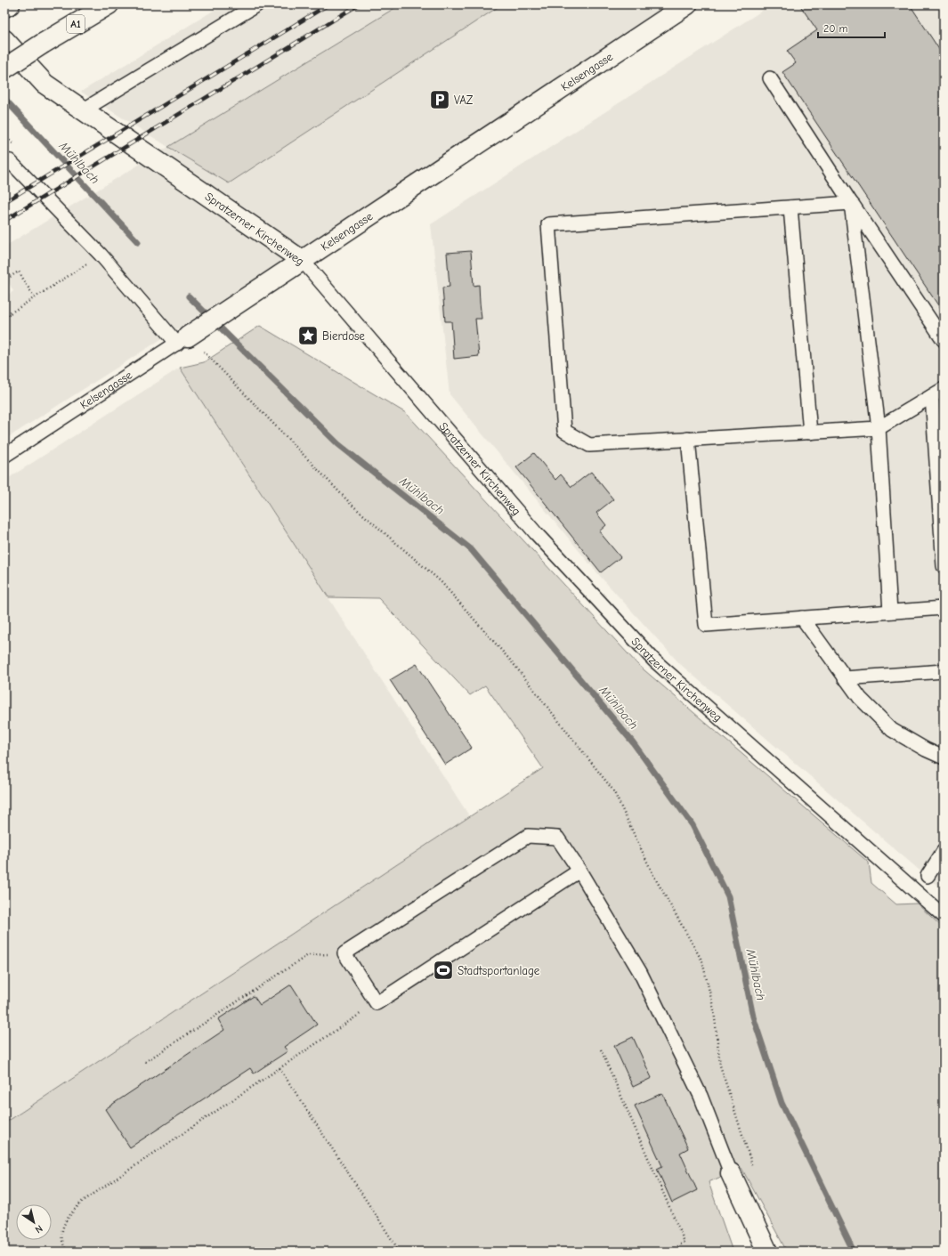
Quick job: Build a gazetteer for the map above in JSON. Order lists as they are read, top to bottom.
{
  "streets": {
    "main road": ["A1", "Kelsengasse", "Spratzerner Kirchenweg"]
  },
  "crossings": [
    ["Kelsengasse", "Spratzerner Kirchenweg"]
  ],
  "water": ["Mühlbach"],
  "places": {
    "parking": ["VAZ"],
    "place": ["Bierdose"],
    "sports": ["Stadtsportanlage"]
  },
  "scale_bar": "20 m",
  "north": "bottom right"
}
